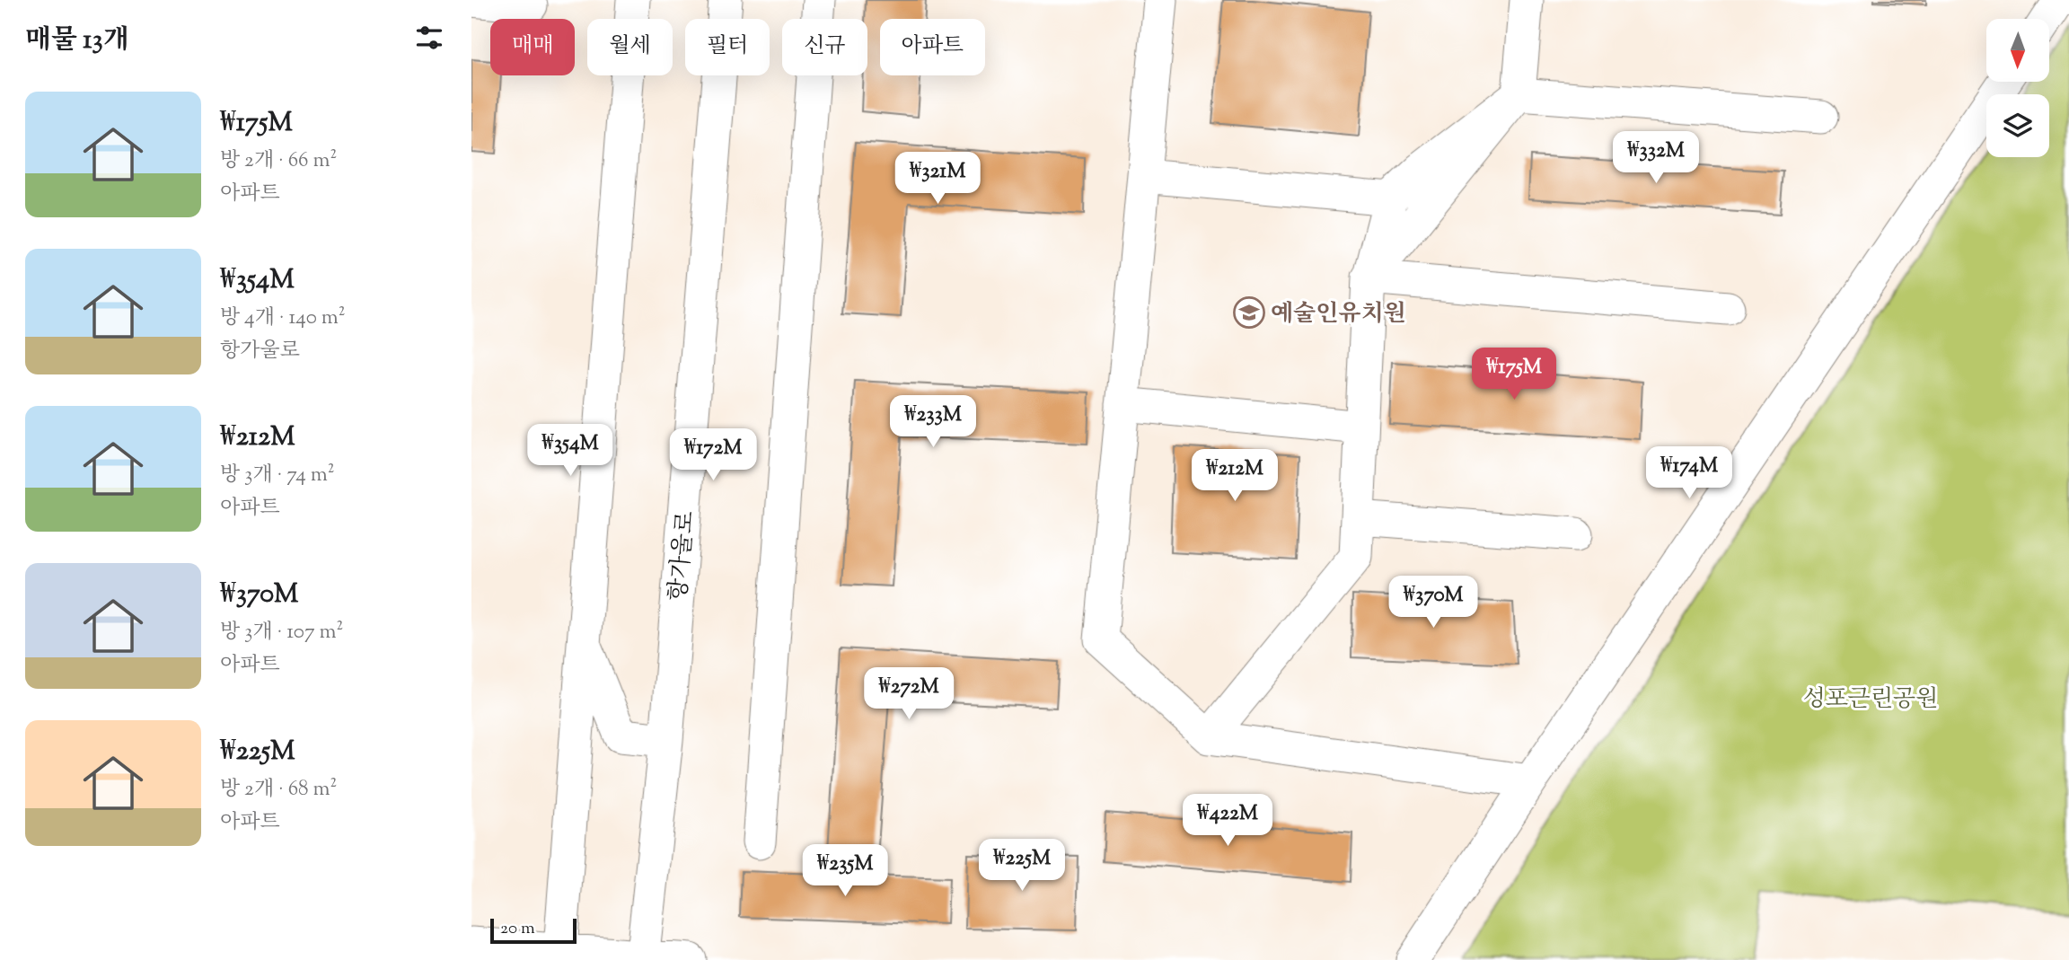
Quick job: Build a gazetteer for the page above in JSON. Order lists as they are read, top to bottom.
{
  "streets": {
    "street": ["항가울로"]
  },
  "parks": ["성포근린공원"],
  "places": {
    "school or university": ["예술인유치원"]
  },
  "scale_bar": "20 m",
  "north": "bottom",
  "page": {
    "heading": "매물 13개",
    "chip": [
      "매매",
      "월세",
      "필터",
      "신규",
      "아파트"
    ],
    "list": [
      {
        "name": "₩175M",
        "note": "방 2개 · 66 m² · 아파트"
      },
      {
        "name": "₩354M",
        "note": "방 4개 · 140 m² · 항가울로"
      },
      {
        "name": "₩212M",
        "note": "방 3개 · 74 m² · 아파트"
      },
      {
        "name": "₩370M",
        "note": "방 3개 · 107 m² · 아파트"
      },
      {
        "name": "₩225M",
        "note": "방 2개 · 68 m² · 아파트"
      }
    ],
    "price": [
      "₩332M",
      "₩321M",
      "₩175M",
      "₩233M",
      "₩354M",
      "₩172M",
      "₩174M",
      "₩212M",
      "₩370M",
      "₩272M",
      "₩422M",
      "₩225M",
      "₩235M"
    ],
    "scale": "20 m"
  }
}
